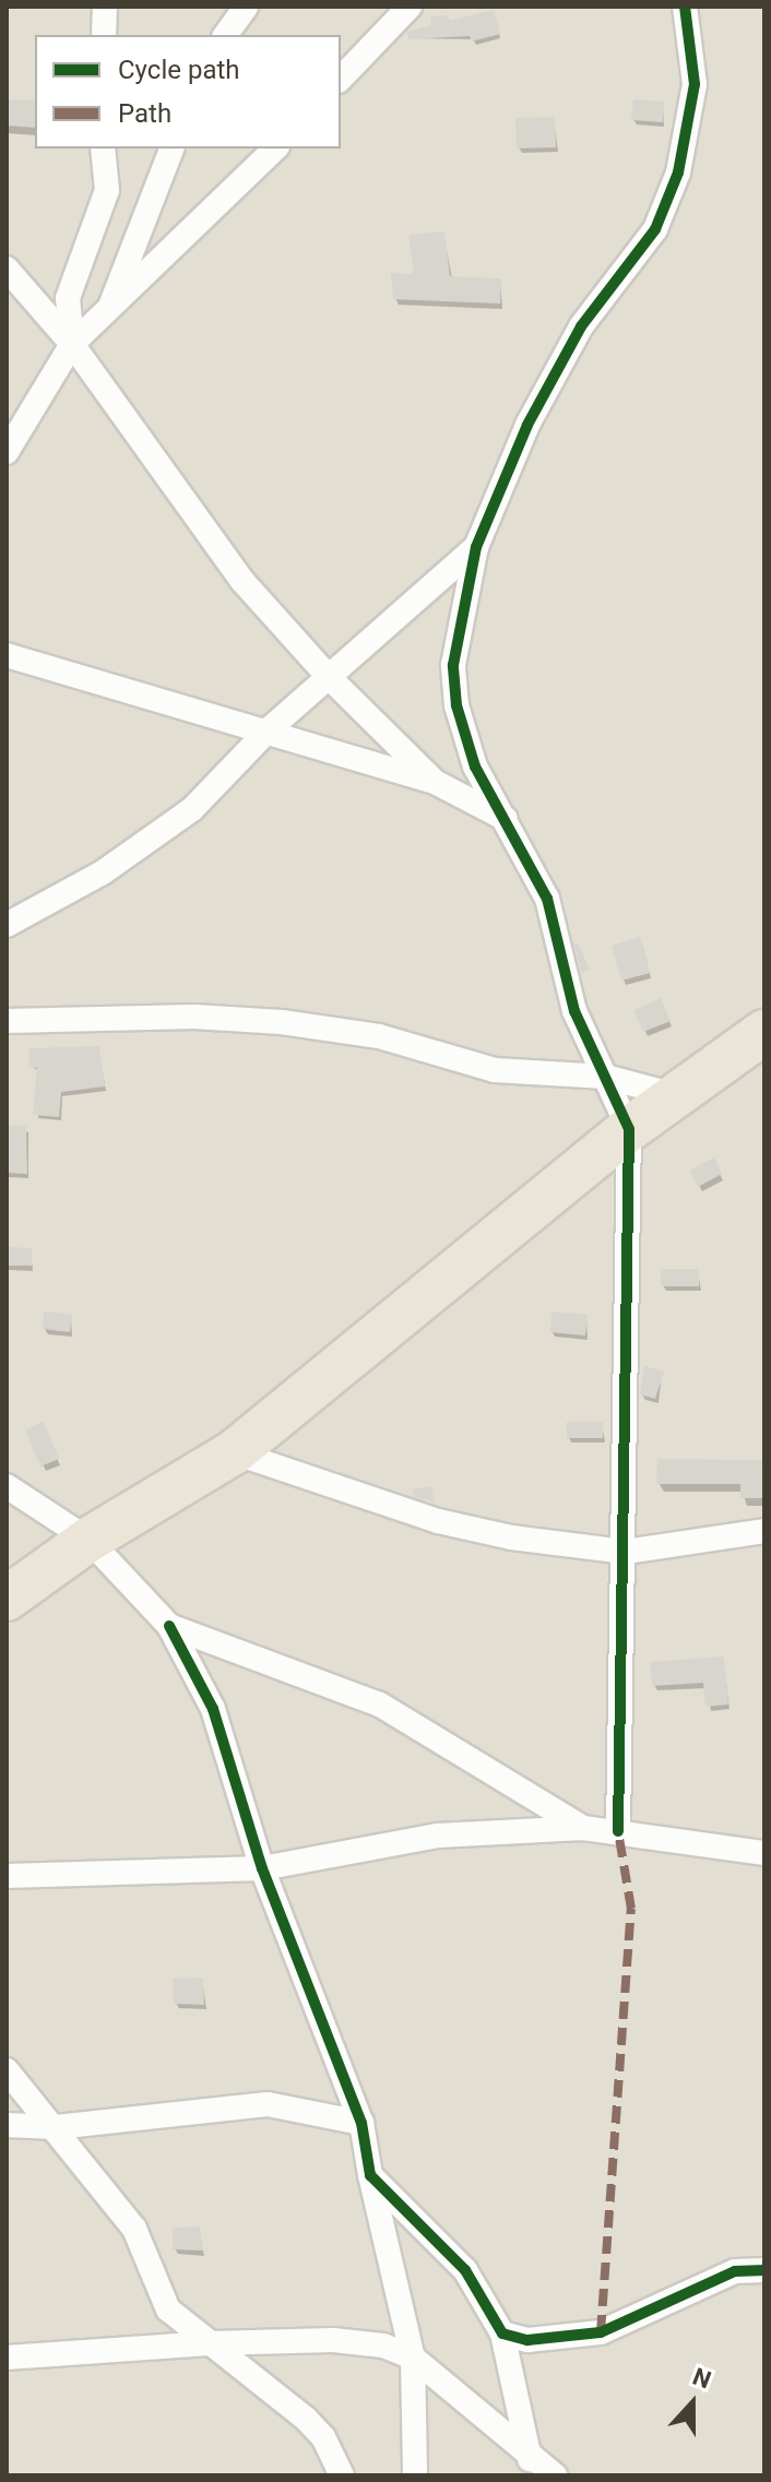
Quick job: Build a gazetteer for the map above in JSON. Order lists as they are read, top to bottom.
{
  "legend": ["Cycle path", "Path"],
  "north": "top"
}
